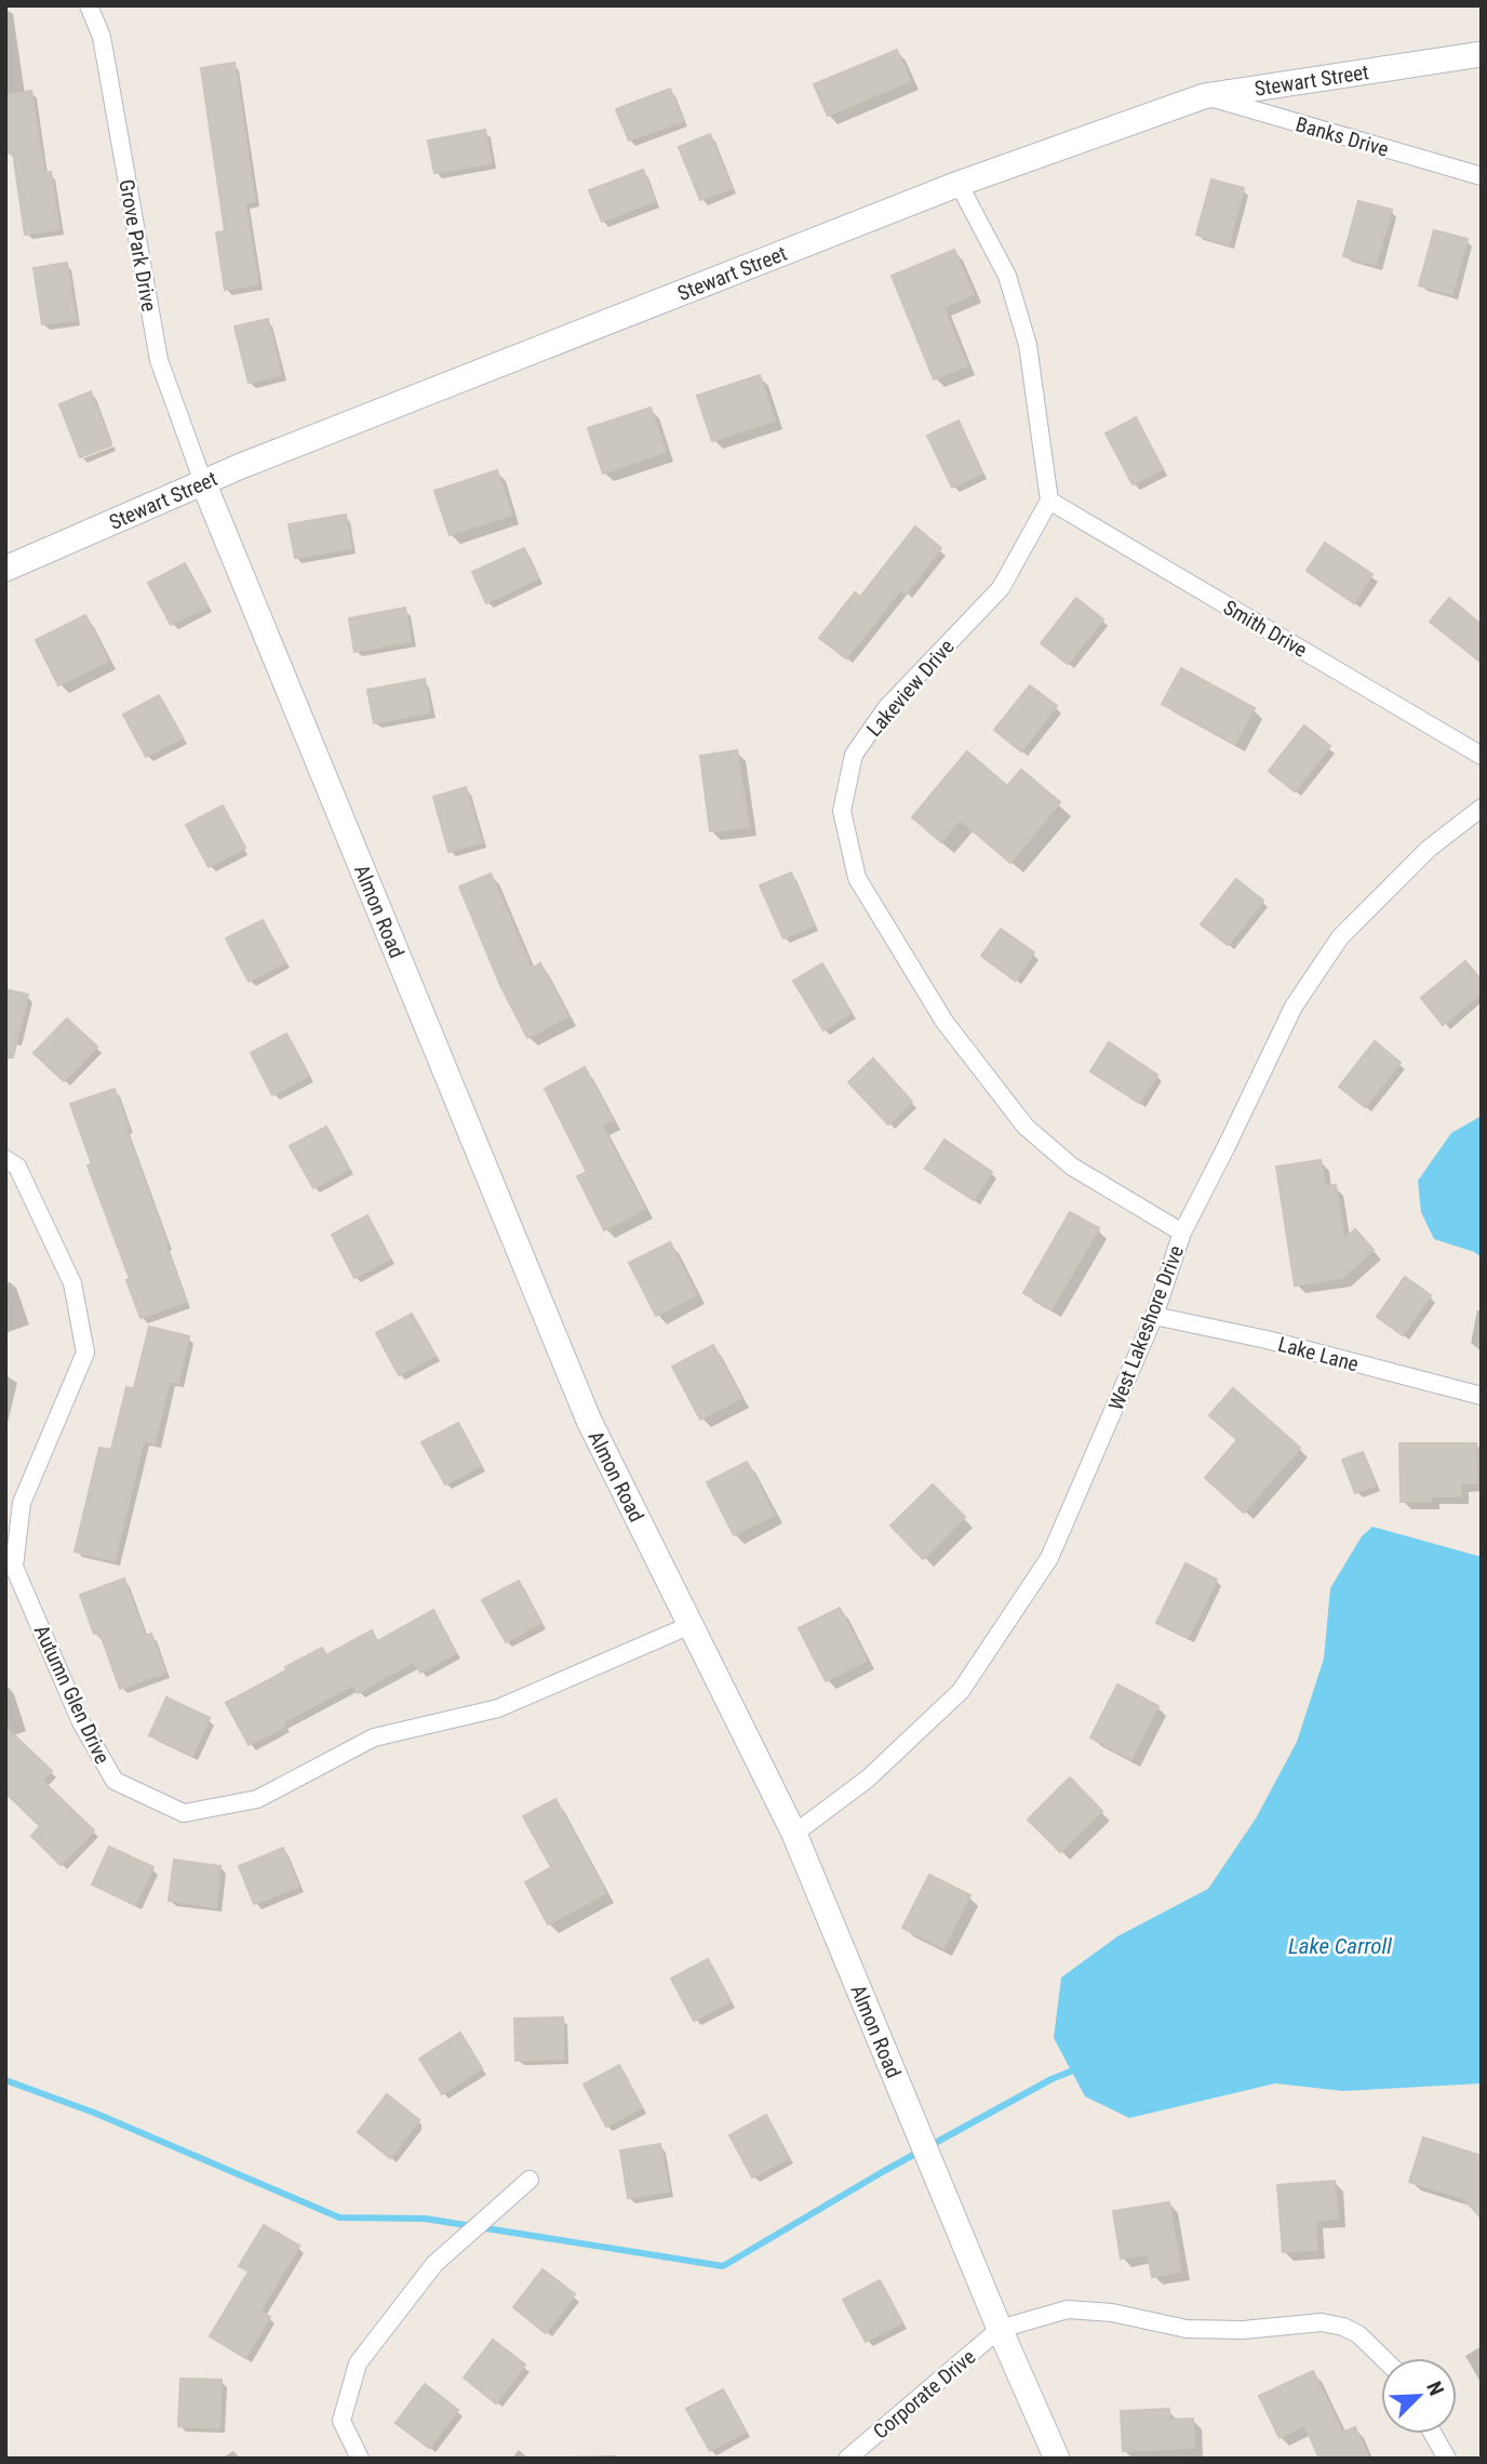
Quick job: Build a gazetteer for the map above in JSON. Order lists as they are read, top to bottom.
{
  "streets": {
    "street": [
      "Stewart Street",
      "Banks Drive",
      "Grove Park Drive",
      "Smith Drive",
      "Lakeview Drive",
      "Almon Road",
      "West Lakeshore Drive",
      "Lake Lane",
      "Autumn Glen Drive",
      "Corporate Drive"
    ]
  },
  "crossings": [
    ["Stewart Street", "Banks Drive"],
    ["Stewart Street", "Grove Park Drive"],
    ["Stewart Street", "Almon Road"],
    ["Grove Park Drive", "Almon Road"],
    ["Smith Drive", "Lakeview Drive"],
    ["Lakeview Drive", "West Lakeshore Drive"],
    ["Almon Road", "West Lakeshore Drive"],
    ["Almon Road", "Autumn Glen Drive"],
    ["Almon Road", "Corporate Drive"],
    ["West Lakeshore Drive", "Lake Lane"]
  ],
  "water": ["Lake Carroll"],
  "north": "top right"
}
